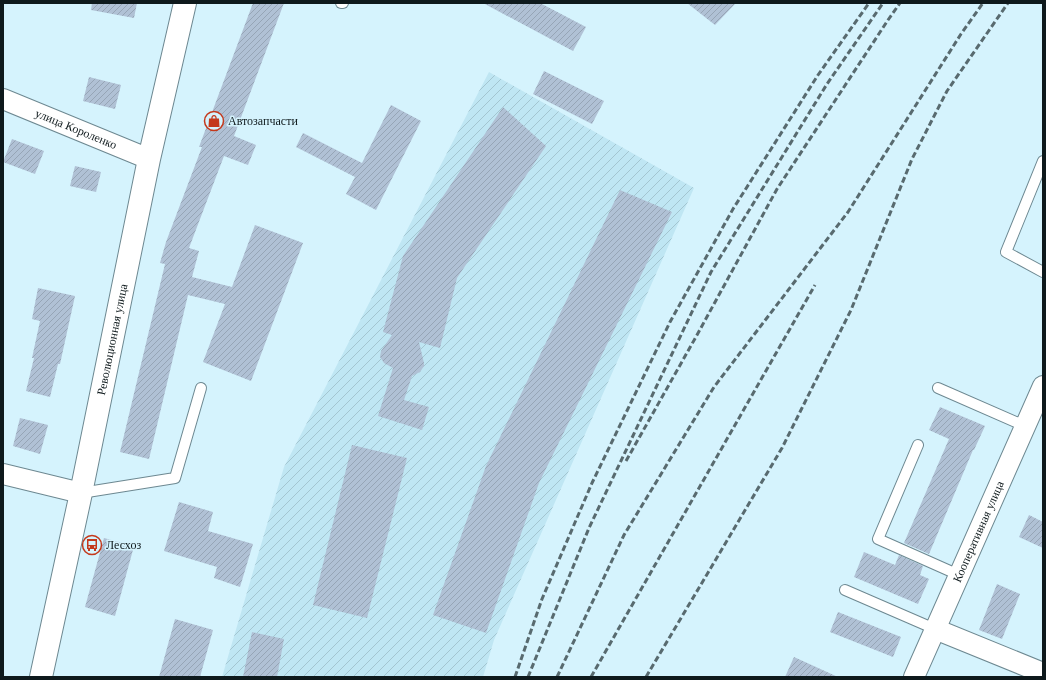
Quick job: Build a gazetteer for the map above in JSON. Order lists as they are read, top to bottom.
{
  "streets": {
    "main road": ["Революционная улица"],
    "street": ["улица Короленко", "Кооперативная улица"]
  },
  "crossings": [
    ["улица Короленко", "Революционная улица"]
  ],
  "places": {
    "shop": ["Автозапчасти"],
    "bus stop": ["Лесхоз"]
  }
}
